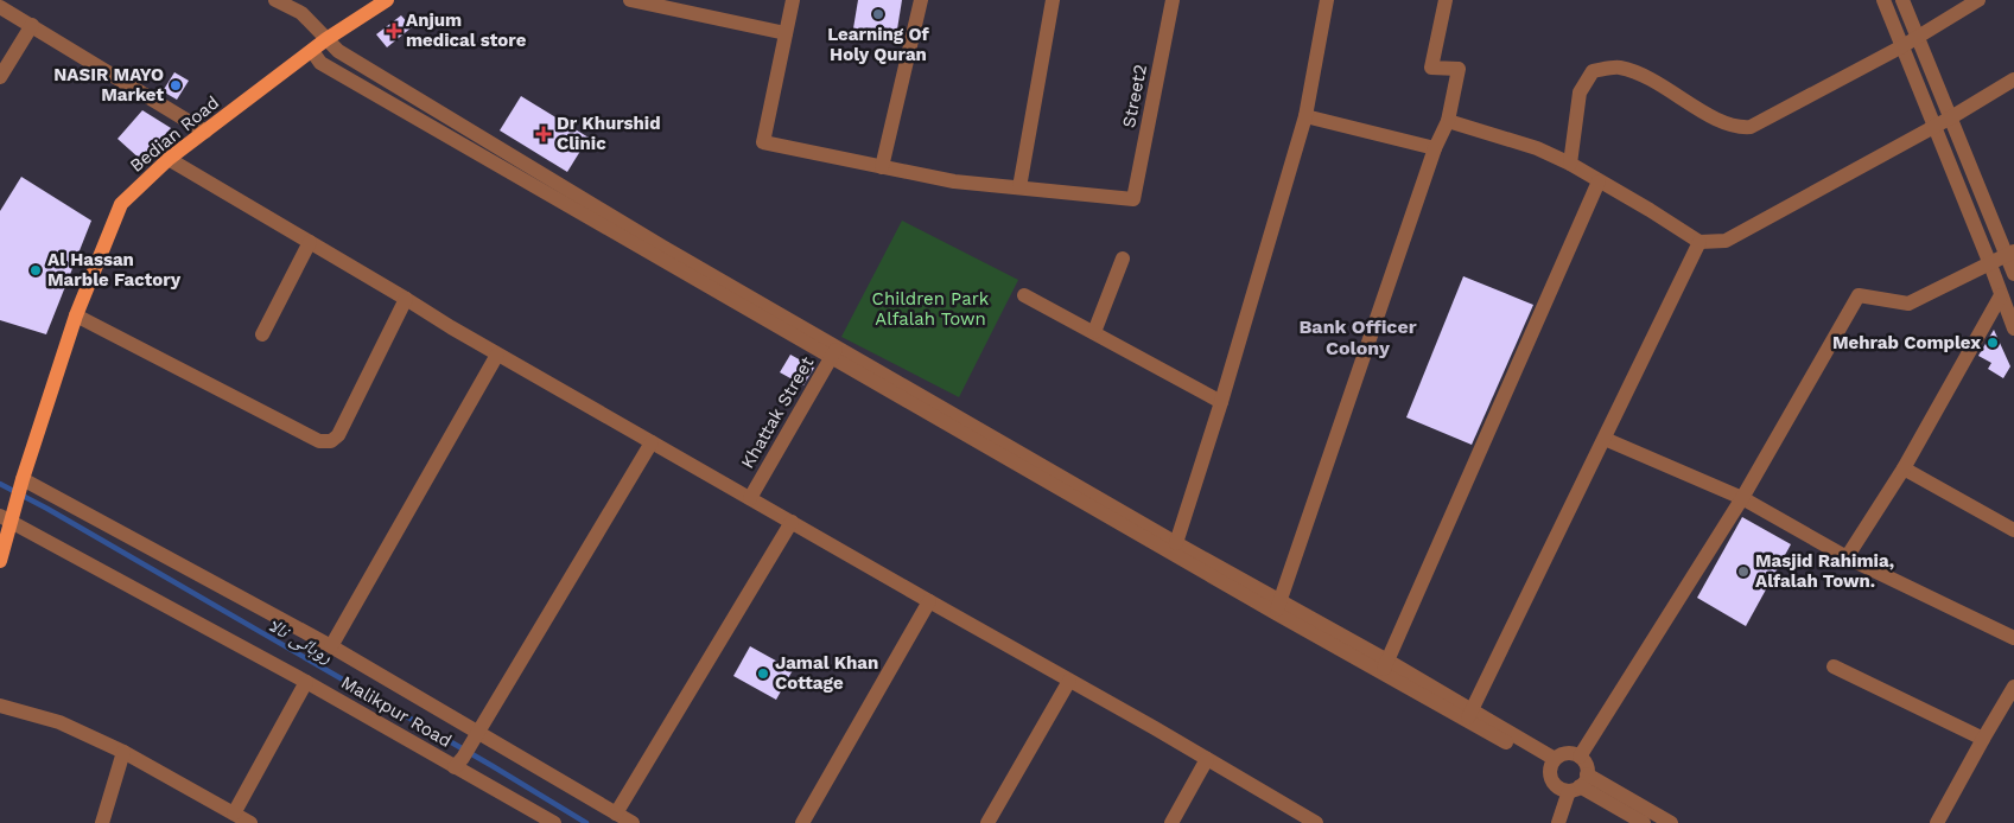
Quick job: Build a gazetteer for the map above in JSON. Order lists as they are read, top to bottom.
{
  "streets": {
    "main road": ["Bedian Road"],
    "street": ["Street2", "Khattak Street", "Malikpur Road"]
  },
  "crossings": [
    ["Bedian Road", "Malikpur Road"]
  ],
  "districts": ["Bank Officer Colony"],
  "water": ["روہائی نالا"],
  "parks": ["Children Park Alfalah Town"],
  "places": {
    "other": [
      "Learning Of Holy Quran",
      "NASIR MAYO Market",
      "Al Hassan Marble Factory",
      "Mehrab Complex",
      "Masjid Rahimia, Alfalah Town.",
      "Jamal Khan Cottage"
    ],
    "health": ["Anjum medical store", "Dr Khurshid Clinic"]
  }
}
